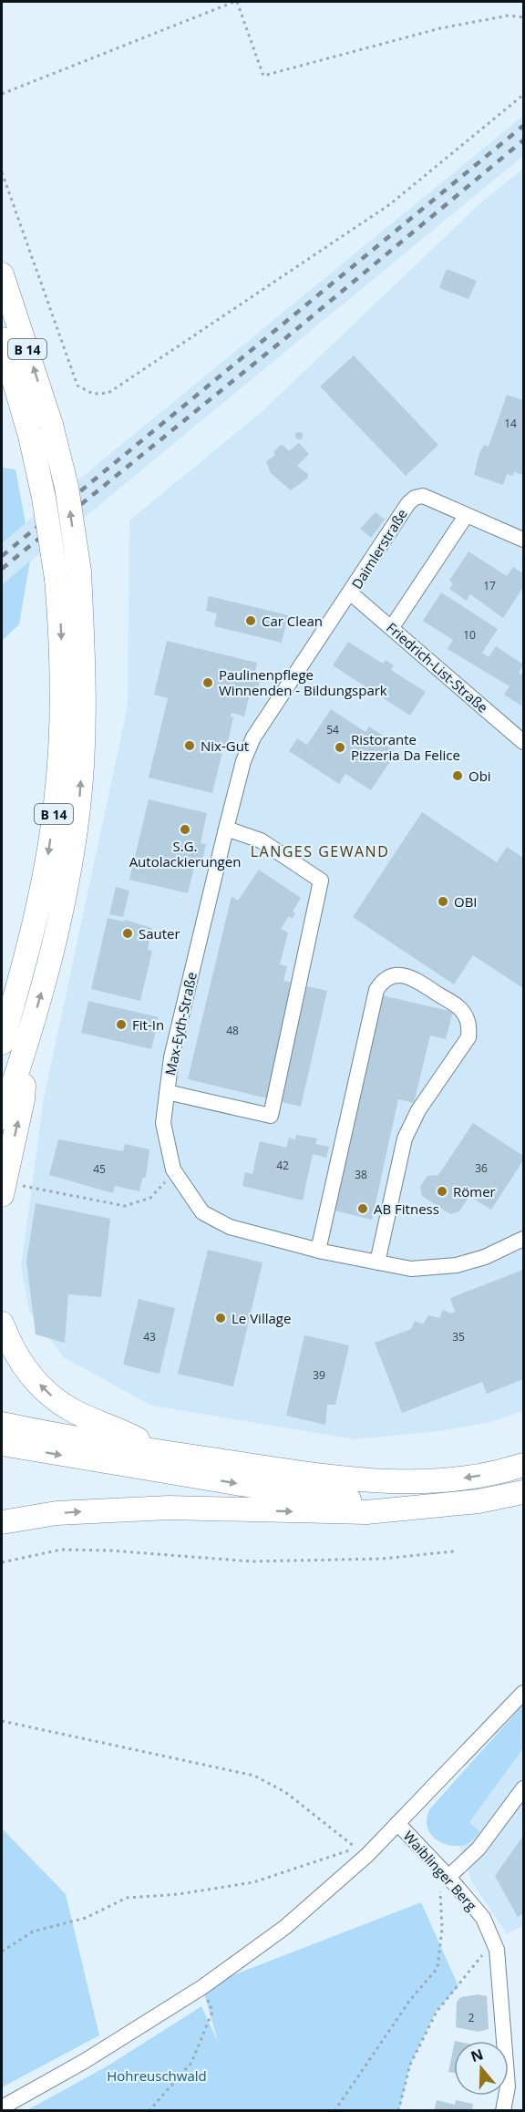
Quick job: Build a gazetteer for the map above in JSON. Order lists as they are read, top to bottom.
{
  "streets": {
    "highway": ["B 14"],
    "street": [
      "Daimlerstraße",
      "Friedrich-List-Straße",
      "Max-Eyth-Straße",
      "Waiblinger Berg"
    ]
  },
  "crossings": [
    ["Daimlerstraße", "Friedrich-List-Straße"],
    ["Daimlerstraße", "Max-Eyth-Straße"],
    ["Friedrich-List-Straße", "Max-Eyth-Straße"]
  ],
  "districts": ["LANGES GEWAND"],
  "parks": ["Hohreuschwald"],
  "places": [
    "Car Clean",
    "Paulinenpflege Winnenden - Bildungspark",
    "Nix-Gut",
    "Ristorante Pizzeria Da Felice",
    "Obi",
    "S.G. Autolackierungen",
    "OBI",
    "Sauter",
    "Fit-In",
    "Römer",
    "AB Fitness",
    "Le Village"
  ],
  "house_numbers": [
    "14",
    "17",
    "10",
    "54",
    "48",
    "42",
    "36",
    "45",
    "38",
    "43",
    "35",
    "39",
    "2"
  ],
  "north": "top"
}
